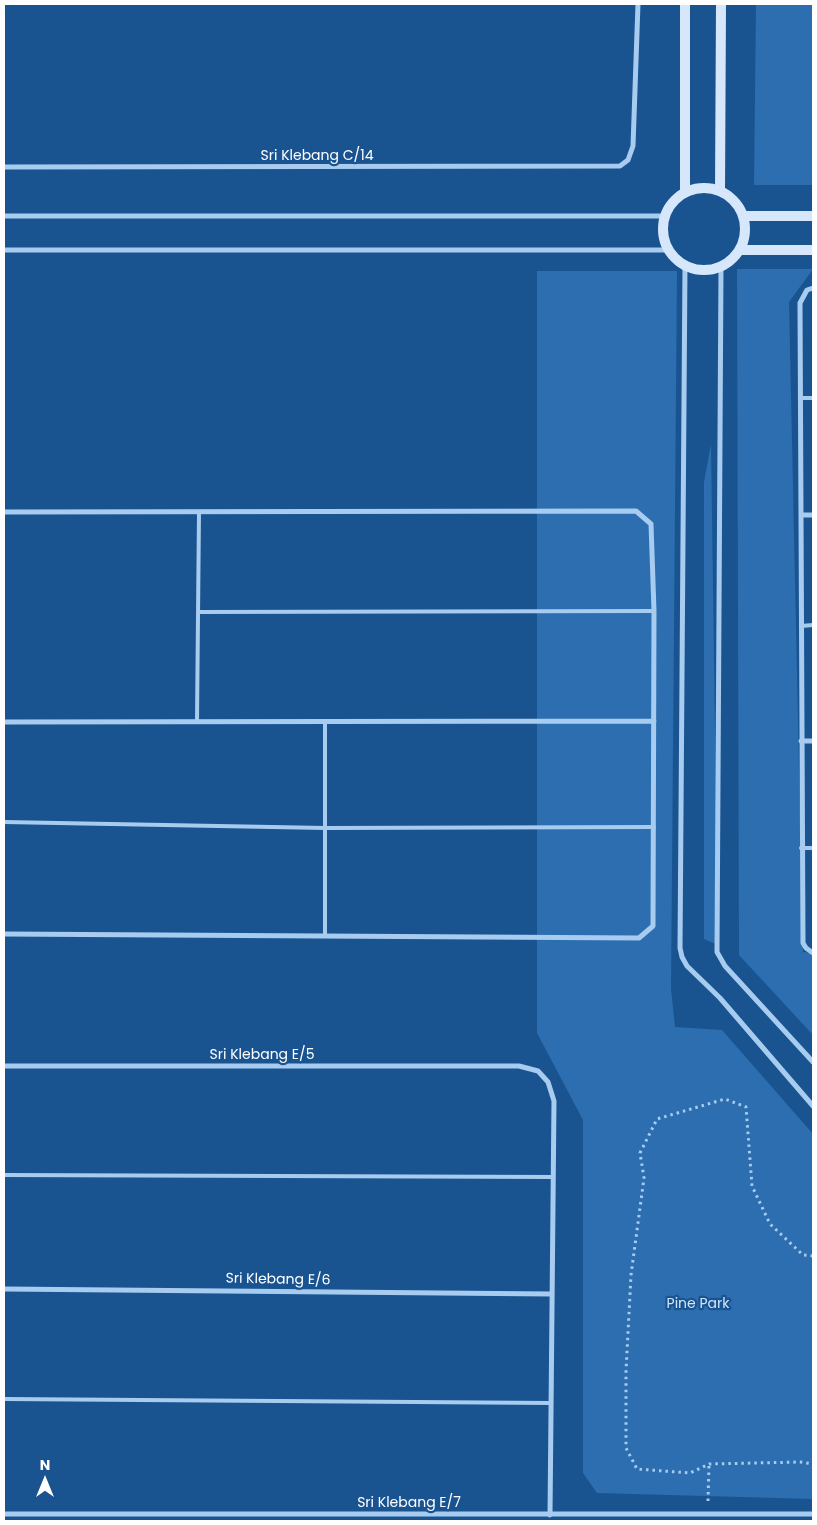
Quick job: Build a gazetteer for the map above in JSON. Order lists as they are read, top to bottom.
{
  "streets": {
    "street": [
      "Sri Klebang C/14",
      "Sri Klebang E/5",
      "Sri Klebang E/6",
      "Sri Klebang E/7"
    ]
  },
  "parks": ["Pine Park"],
  "north": "top"
}
